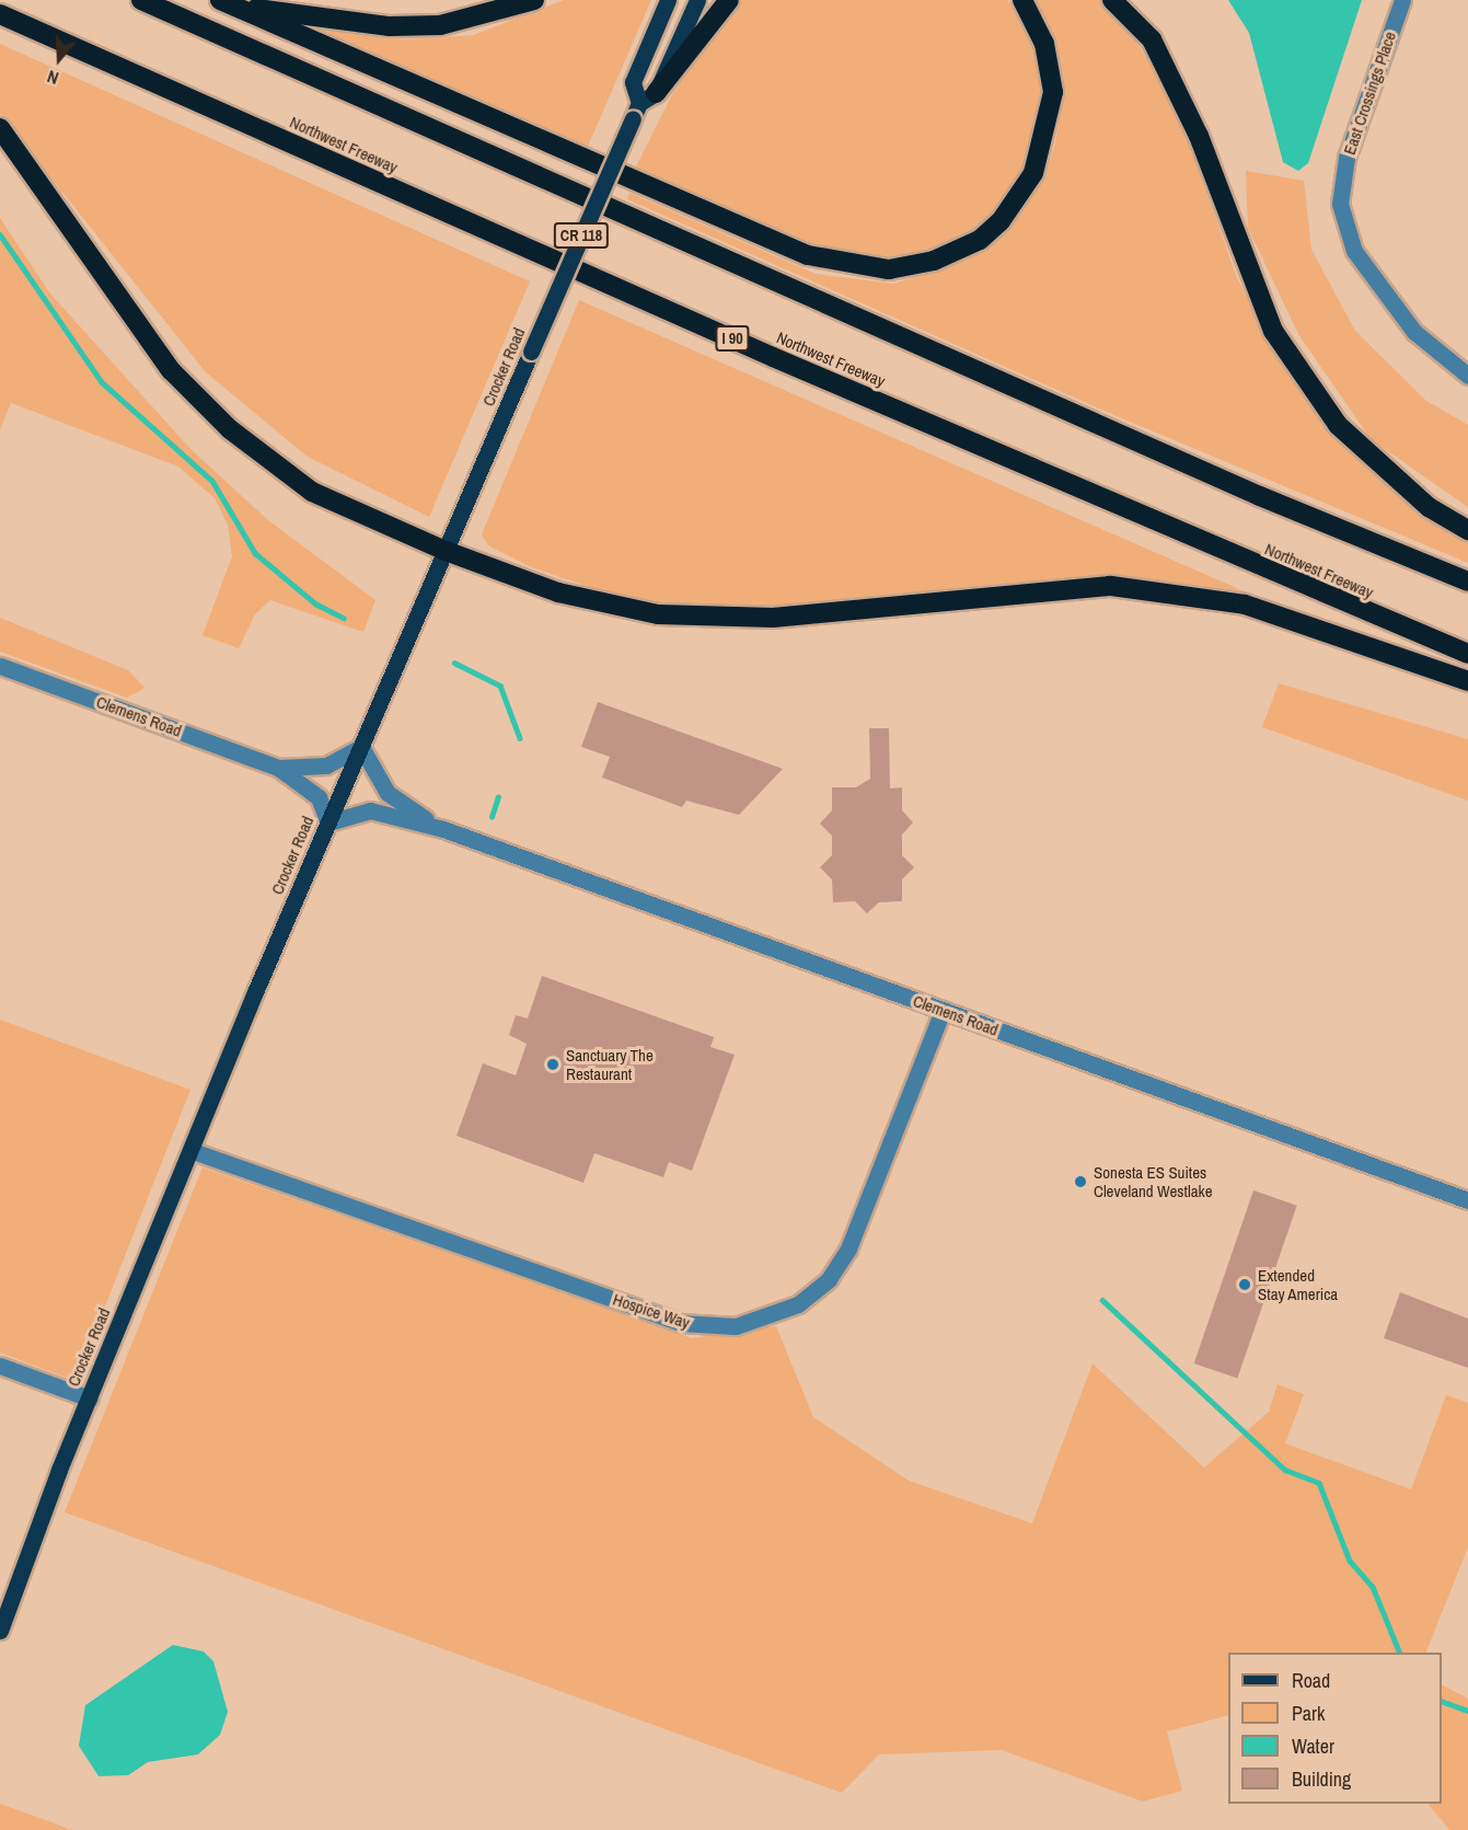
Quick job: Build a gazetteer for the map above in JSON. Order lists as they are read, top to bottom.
{
  "streets": {
    "highway": ["Northwest Freeway", "I 90"],
    "main road": ["CR 118", "Crocker Road"],
    "street": ["East Crossings Place", "Clemens Road", "Hospice Way"]
  },
  "crossings": [
    ["Crocker Road", "Clemens Road"],
    ["Crocker Road", "Hospice Way"],
    ["Clemens Road", "Hospice Way"]
  ],
  "places": ["Sanctuary The Restaurant", "Sonesta ES Suites Cleveland Westlake", "Extended Stay America"],
  "legend": [
    "Road",
    "Park",
    "Water",
    "Building"
  ],
  "north": "bottom"
}
